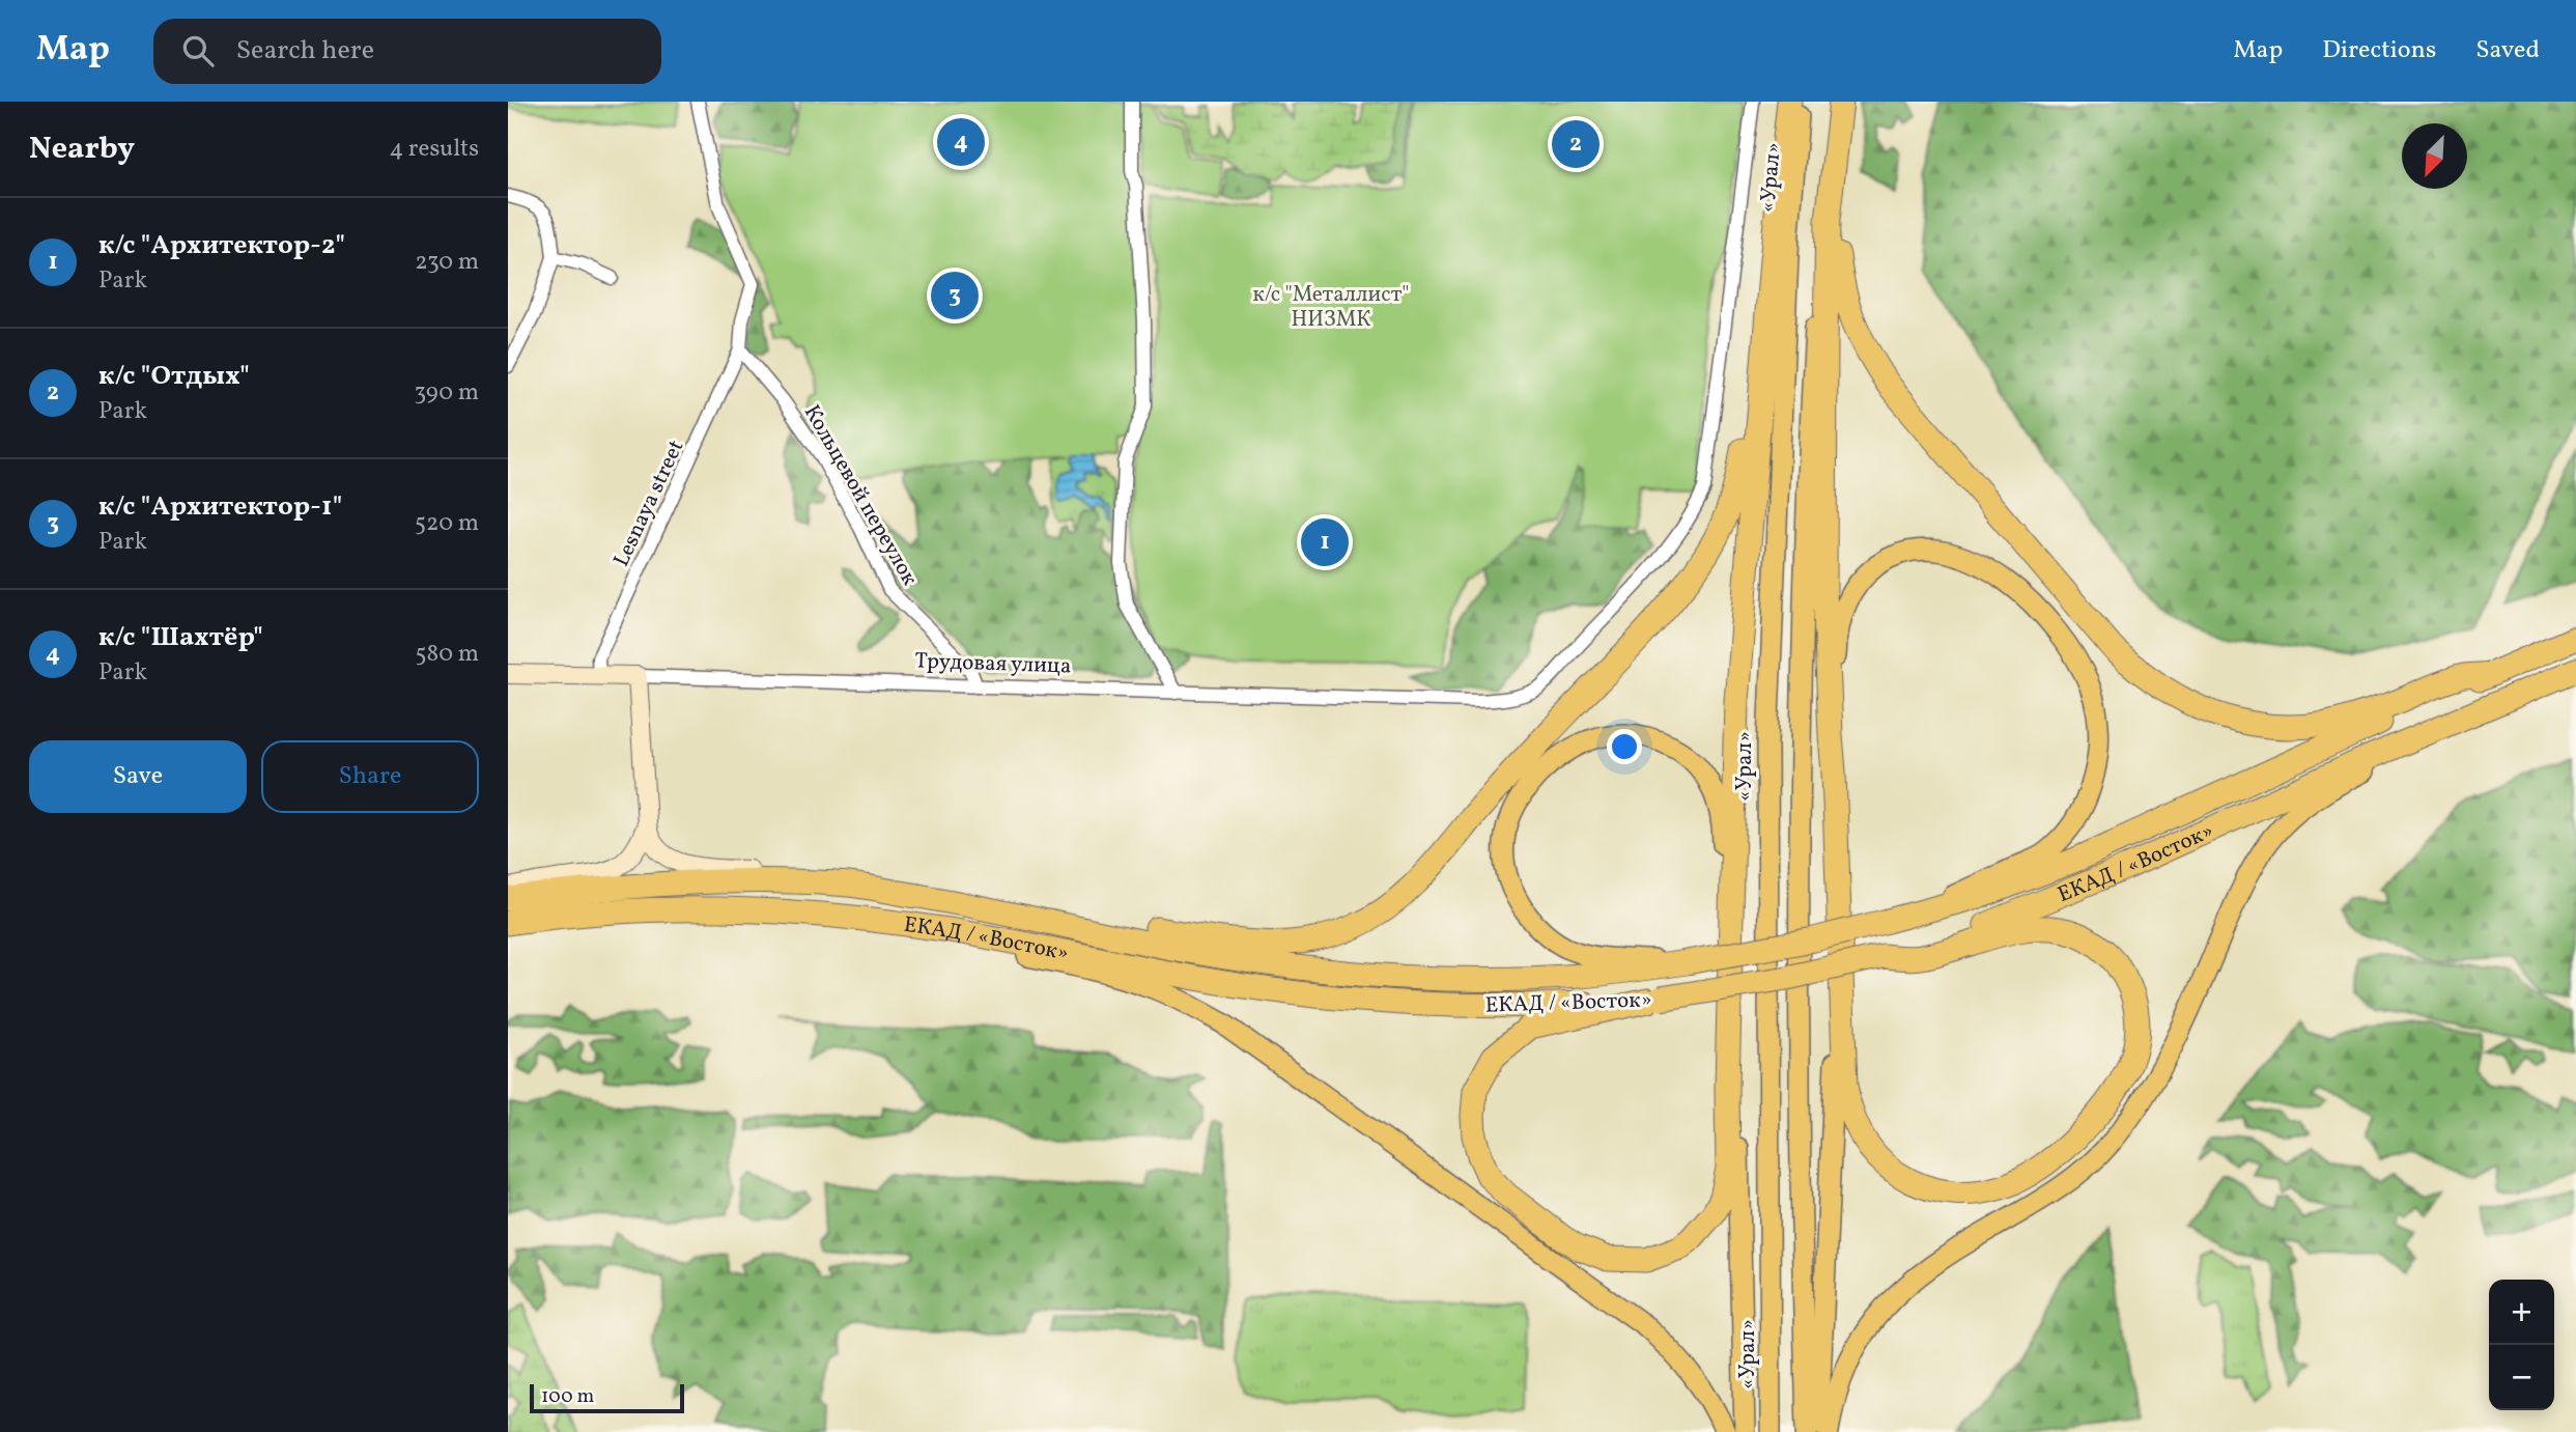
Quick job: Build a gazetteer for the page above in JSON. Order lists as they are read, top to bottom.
{
  "streets": {
    "highway": ["ЕКАД / «Восток»"],
    "main road": ["«Урал»", "Трудовая улица"],
    "street": ["Кольцевой переулок", "Lesnaya street"]
  },
  "crossings": [
    ["Кольцевой переулок", "Lesnaya street"],
    ["Кольцевой переулок", "Трудовая улица"],
    ["Lesnaya street", "Трудовая улица"]
  ],
  "parks": ["к/с \"Металлист\" НИЗМК"],
  "scale_bar": "100 m",
  "north": "bottom left",
  "page": {
    "header": "Map",
    "search": "Search here",
    "nav": ["Map", "Directions", "Saved"],
    "heading": ["Nearby", "4 results"],
    "pins": [
      "4",
      "2",
      "3",
      "1"
    ],
    "list": [
      {
        "mark": "1",
        "name": "к/с \"Архитектор-2\"",
        "note": "Park",
        "value": "230 m"
      },
      {
        "mark": "2",
        "name": "к/с \"Отдых\"",
        "note": "Park",
        "value": "390 m"
      },
      {
        "mark": "3",
        "name": "к/с \"Архитектор-1\"",
        "note": "Park",
        "value": "520 m"
      },
      {
        "mark": "4",
        "name": "к/с \"Шахтёр\"",
        "note": "Park",
        "value": "580 m"
      }
    ],
    "buttons": ["Save", "Share"],
    "map_buttons": ["+", "−"],
    "scale": "100 m"
  }
}
